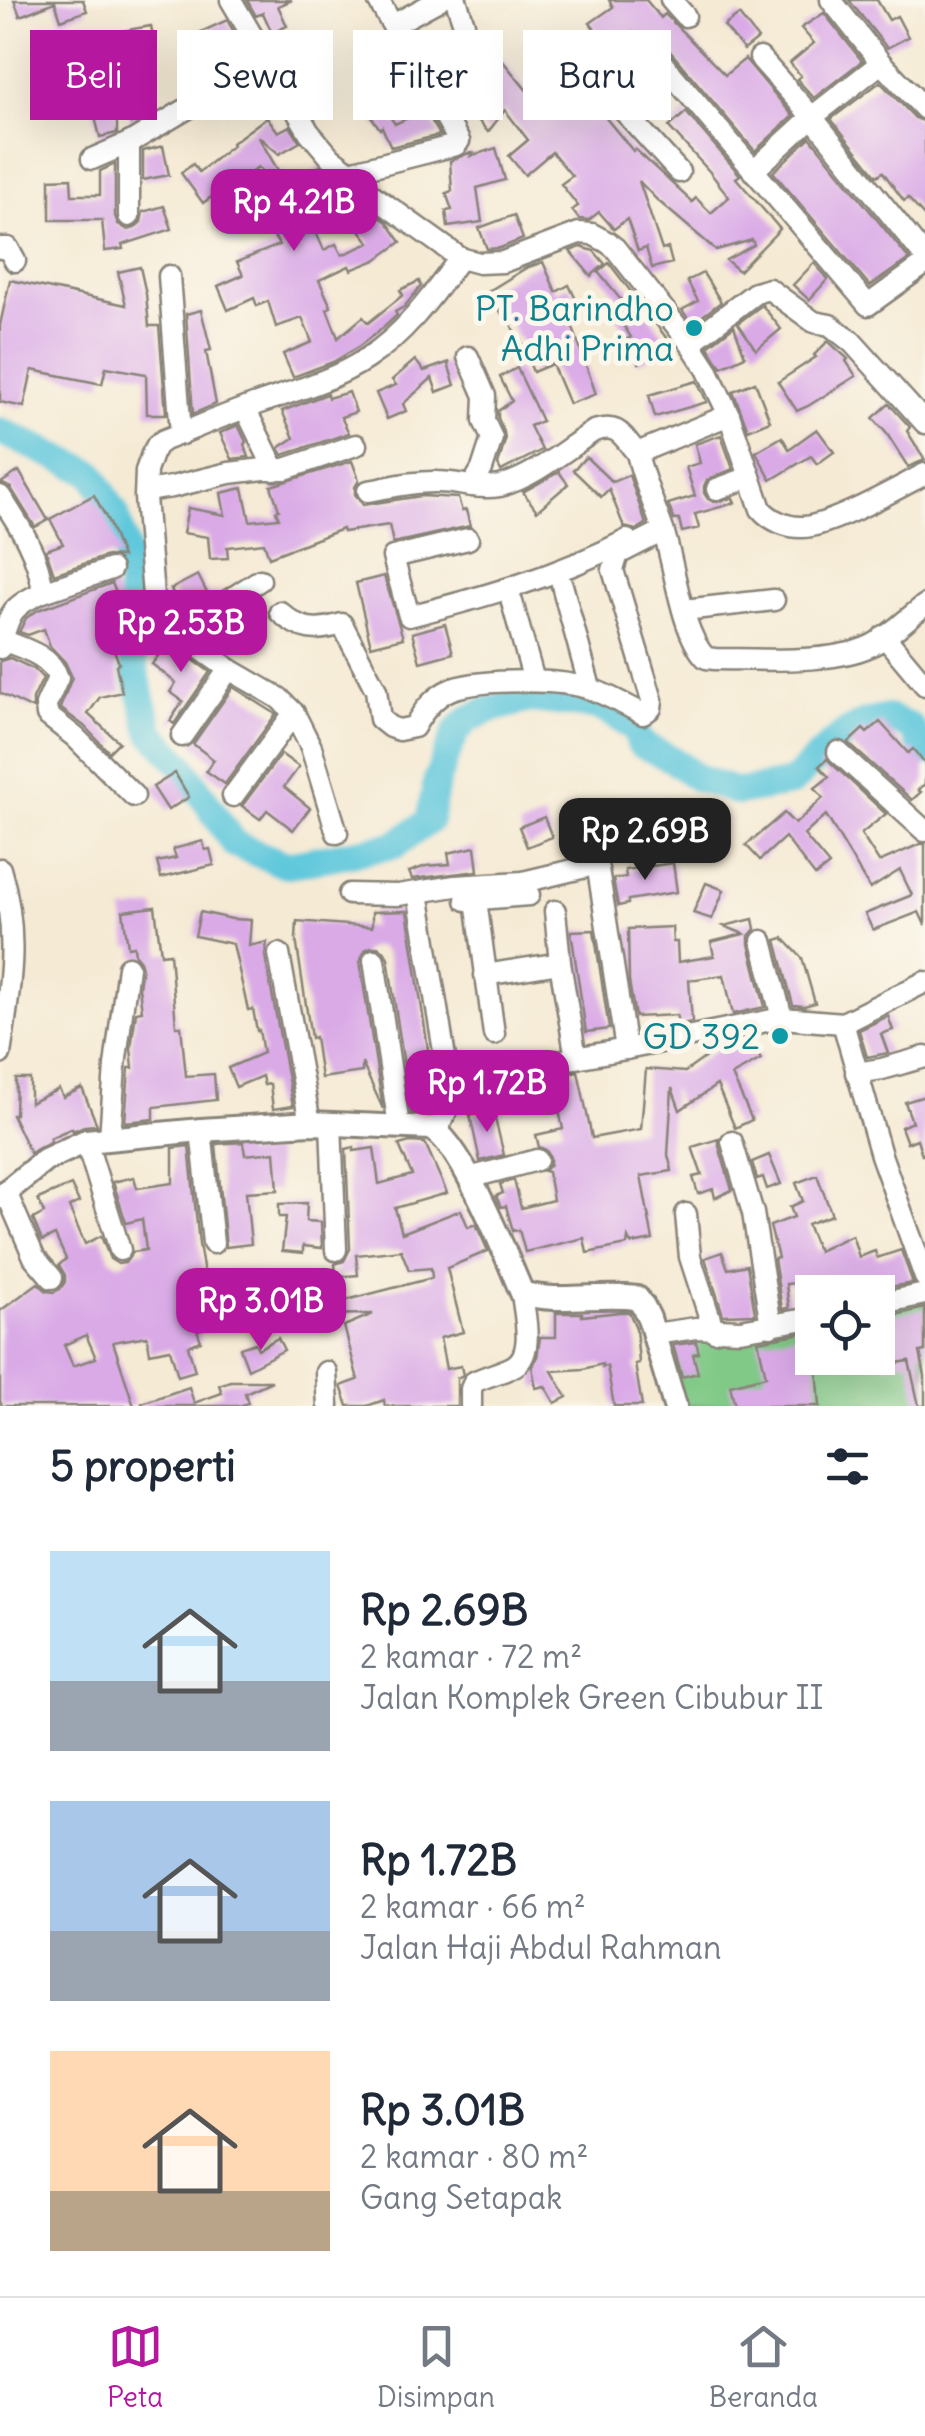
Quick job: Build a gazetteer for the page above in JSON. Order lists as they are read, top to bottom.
{
  "places": ["PT. Barindho Adhi Prima", "GD 392"],
  "page": {
    "chip": [
      "Beli",
      "Sewa",
      "Filter",
      "Baru"
    ],
    "price": [
      "Rp 4.21B",
      "Rp 2.53B",
      "Rp 2.69B",
      "Rp 1.72B",
      "Rp 3.01B"
    ],
    "heading": "5 properti",
    "list": [
      {
        "name": "Rp 2.69B",
        "note": "2 kamar · 72 m² · Jalan Komplek Green Cibubur II"
      },
      {
        "name": "Rp 1.72B",
        "note": "2 kamar · 66 m² · Jalan Haji Abdul Rahman"
      },
      {
        "name": "Rp 3.01B",
        "note": "2 kamar · 80 m² · Gang Setapak"
      }
    ],
    "tabs": ["Peta", "Disimpan", "Beranda"]
  }
}
